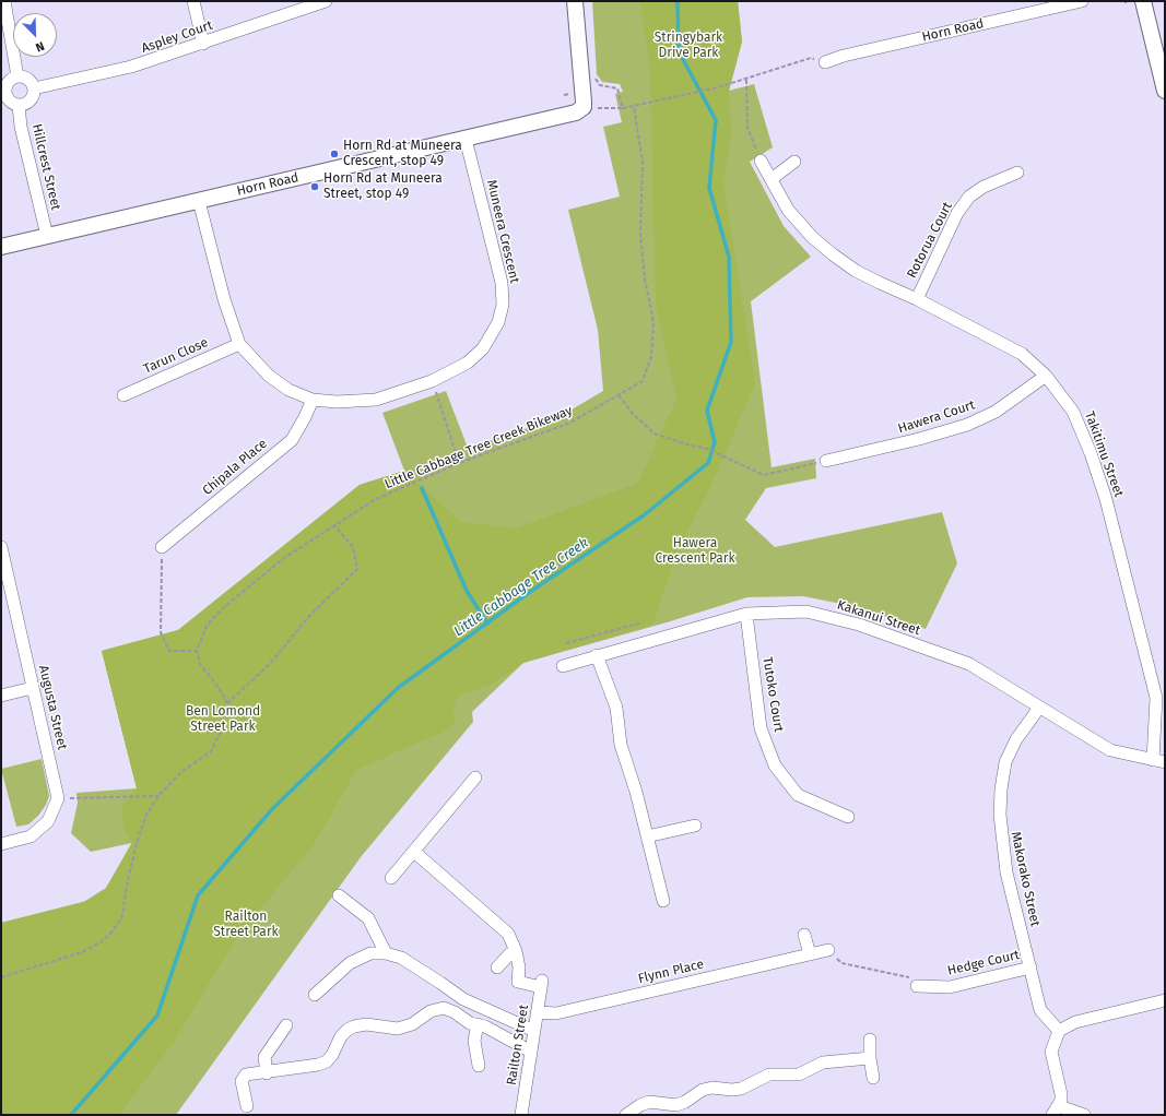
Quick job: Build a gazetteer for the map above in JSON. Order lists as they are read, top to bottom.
{
  "streets": {
    "street": [
      "Horn Road",
      "Aspley Court",
      "Hillcrest Street",
      "Muneera Crescent",
      "Rotorua Court",
      "Tarun Close",
      "Hawera Court",
      "Takitimu Street",
      "Chipala Place",
      "Kakanui Street",
      "Tutoko Court",
      "Augusta Street",
      "Makorako Street",
      "Hedge Court",
      "Flynn Place",
      "Railton Street"
    ],
    "path": ["Little Cabbage Tree Creek Bikeway"]
  },
  "crossings": [
    ["Horn Road", "Hillcrest Street"],
    ["Horn Road", "Muneera Crescent"],
    ["Aspley Court", "Hillcrest Street"],
    ["Muneera Crescent", "Tarun Close"],
    ["Muneera Crescent", "Chipala Place"],
    ["Rotorua Court", "Takitimu Street"],
    ["Hawera Court", "Takitimu Street"],
    ["Takitimu Street", "Kakanui Street"],
    ["Kakanui Street", "Tutoko Court"],
    ["Kakanui Street", "Makorako Street"],
    ["Makorako Street", "Hedge Court"],
    ["Flynn Place", "Railton Street"]
  ],
  "water": ["Little Cabbage Tree Creek"],
  "parks": [
    "Stringybark Drive Park",
    "Hawera Crescent Park",
    "Ben Lomond Street Park",
    "Railton Street Park"
  ],
  "places": ["Horn Rd at Muneera Crescent, stop 49", "Horn Rd at Muneera Street, stop 49"],
  "north": "bottom right"
}
